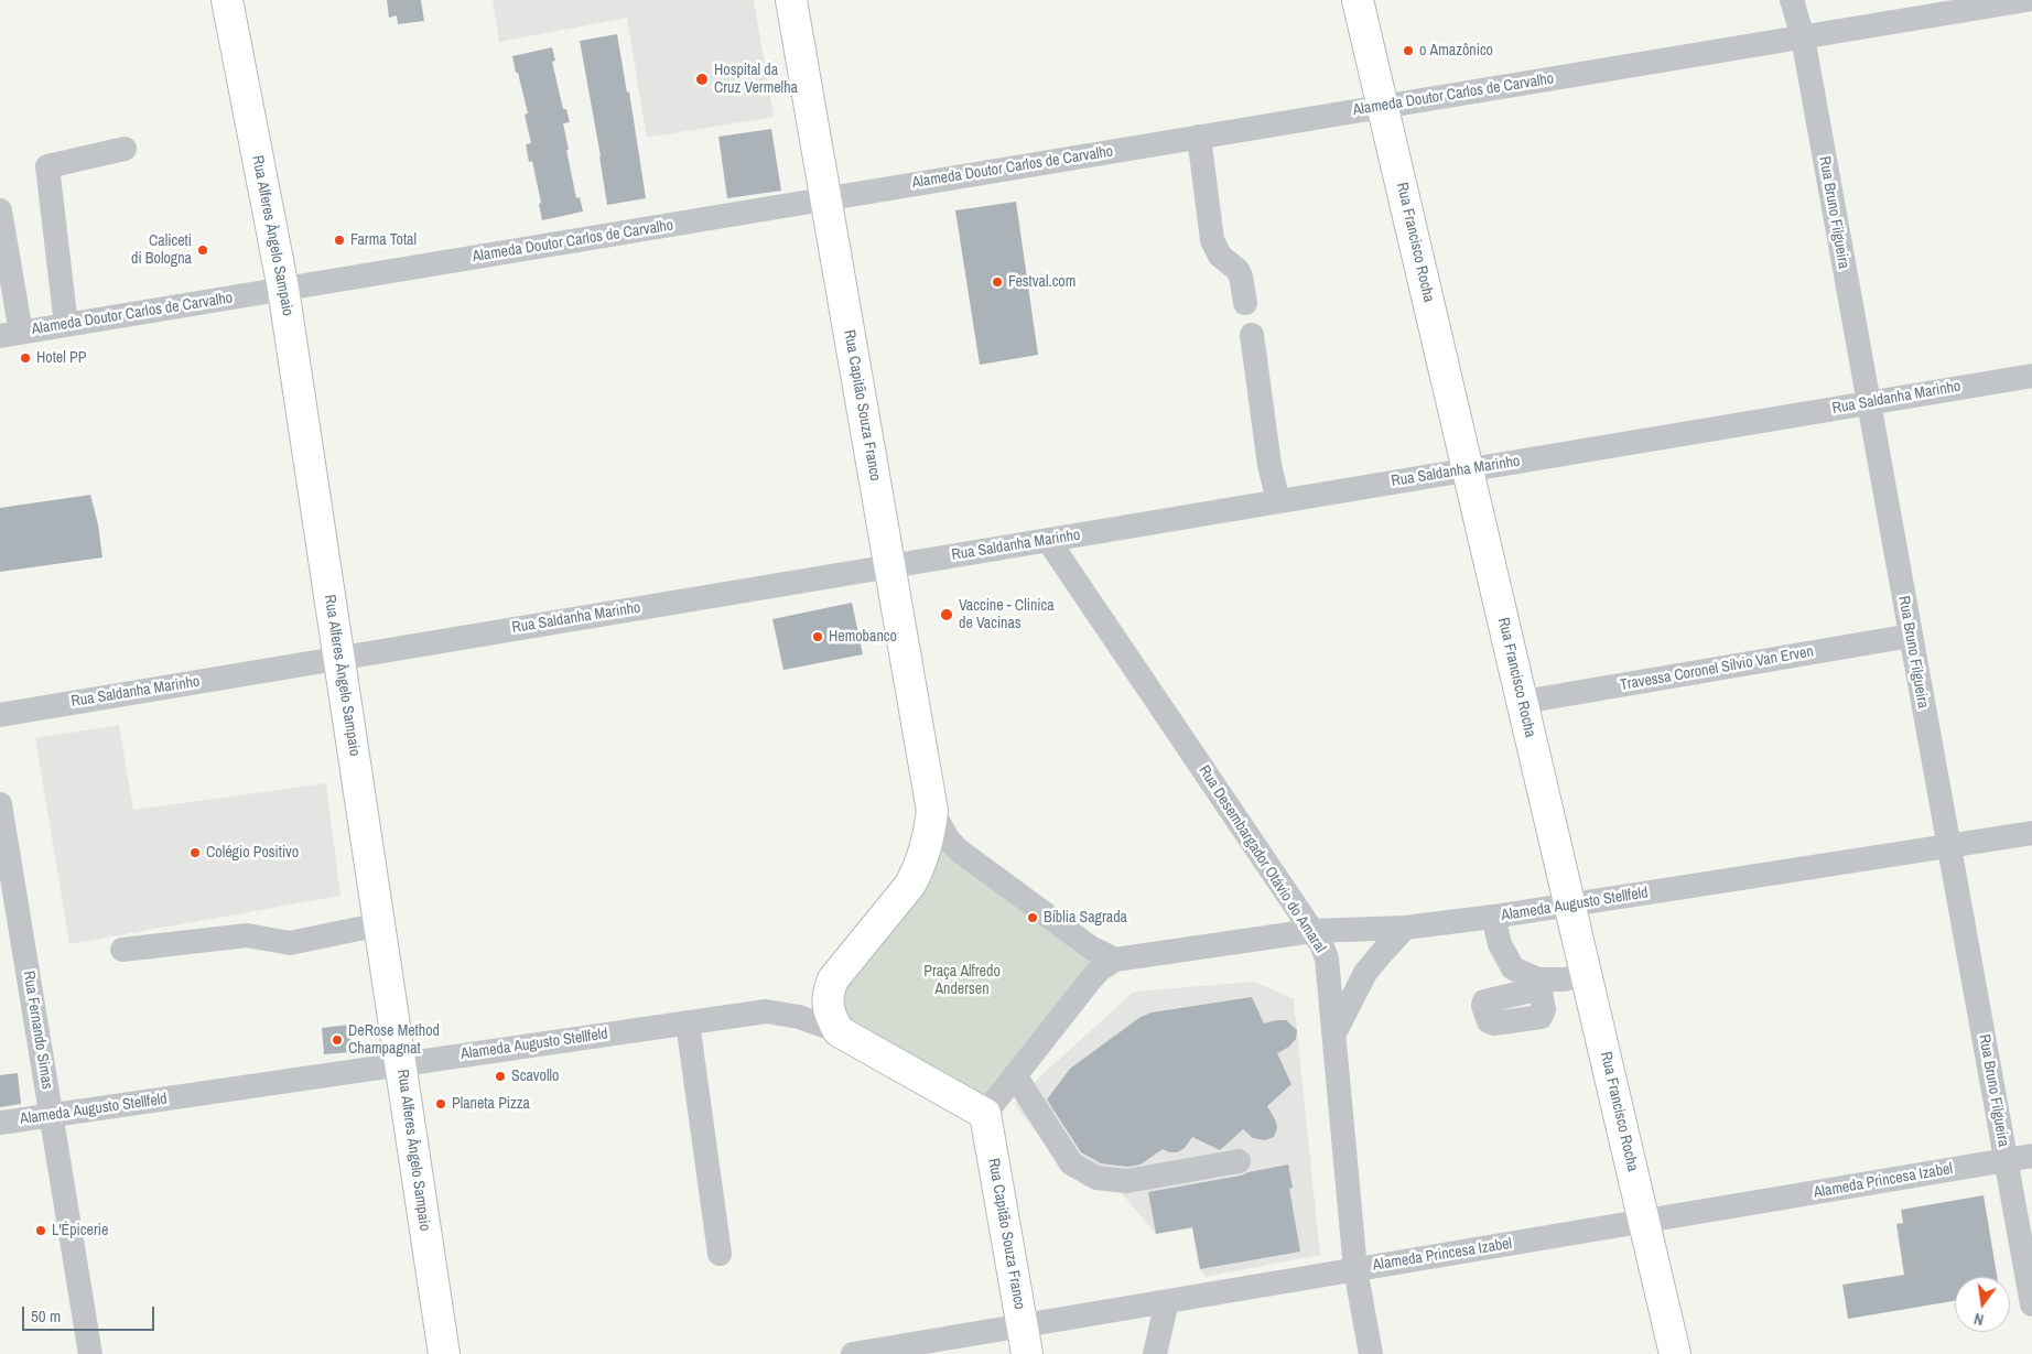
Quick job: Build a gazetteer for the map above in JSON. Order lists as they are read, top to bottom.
{
  "streets": {
    "main road": ["Rua Alferes Ângelo Sampaio", "Rua Francisco Rocha", "Rua Capitão Souza Franco"],
    "street": [
      "Alameda Doutor Carlos de Carvalho",
      "Rua Bruno Filgueira",
      "Rua Saldanha Marinho",
      "Travessa Coronel Sílvio Van Erven",
      "Rua Desembargador Otávio do Amaral",
      "Alameda Augusto Stellfeld",
      "Rua Fernando Simas",
      "Alameda Princesa Izabel"
    ]
  },
  "crossings": [
    ["Alameda Doutor Carlos de Carvalho", "Rua Bruno Filgueira"],
    ["Alameda Doutor Carlos de Carvalho", "Rua Alferes Ângelo Sampaio"],
    ["Alameda Doutor Carlos de Carvalho", "Rua Francisco Rocha"],
    ["Alameda Doutor Carlos de Carvalho", "Rua Capitão Souza Franco"],
    ["Rua Bruno Filgueira", "Rua Saldanha Marinho"],
    ["Rua Bruno Filgueira", "Travessa Coronel Sílvio Van Erven"],
    ["Rua Bruno Filgueira", "Alameda Augusto Stellfeld"],
    ["Rua Bruno Filgueira", "Alameda Princesa Izabel"],
    ["Rua Alferes Ângelo Sampaio", "Rua Saldanha Marinho"],
    ["Rua Alferes Ângelo Sampaio", "Alameda Augusto Stellfeld"],
    ["Rua Francisco Rocha", "Rua Saldanha Marinho"],
    ["Rua Francisco Rocha", "Travessa Coronel Sílvio Van Erven"],
    ["Rua Francisco Rocha", "Alameda Augusto Stellfeld"],
    ["Rua Francisco Rocha", "Alameda Princesa Izabel"],
    ["Rua Saldanha Marinho", "Rua Capitão Souza Franco"],
    ["Rua Saldanha Marinho", "Rua Desembargador Otávio do Amaral"],
    ["Rua Capitão Souza Franco", "Alameda Princesa Izabel"],
    ["Rua Desembargador Otávio do Amaral", "Alameda Augusto Stellfeld"],
    ["Rua Desembargador Otávio do Amaral", "Alameda Princesa Izabel"],
    ["Alameda Augusto Stellfeld", "Rua Fernando Simas"]
  ],
  "parks": ["Praça Alfredo Andersen"],
  "places": [
    "o Amazônico",
    "Hospital da Cruz Vermelha",
    "Farma Total",
    "Caliceti di Bologna",
    "Festval.com",
    "Hotel PP",
    "Vaccine - Clinica de Vacinas",
    "Hemobanco",
    "Colégio Positivo",
    "Bíblia Sagrada",
    "DeRose Method Champagnat",
    "Scavollo",
    "Planeta Pizza",
    "L'Épicerie"
  ],
  "scale_bar": "50 m",
  "north": "bottom"
}
